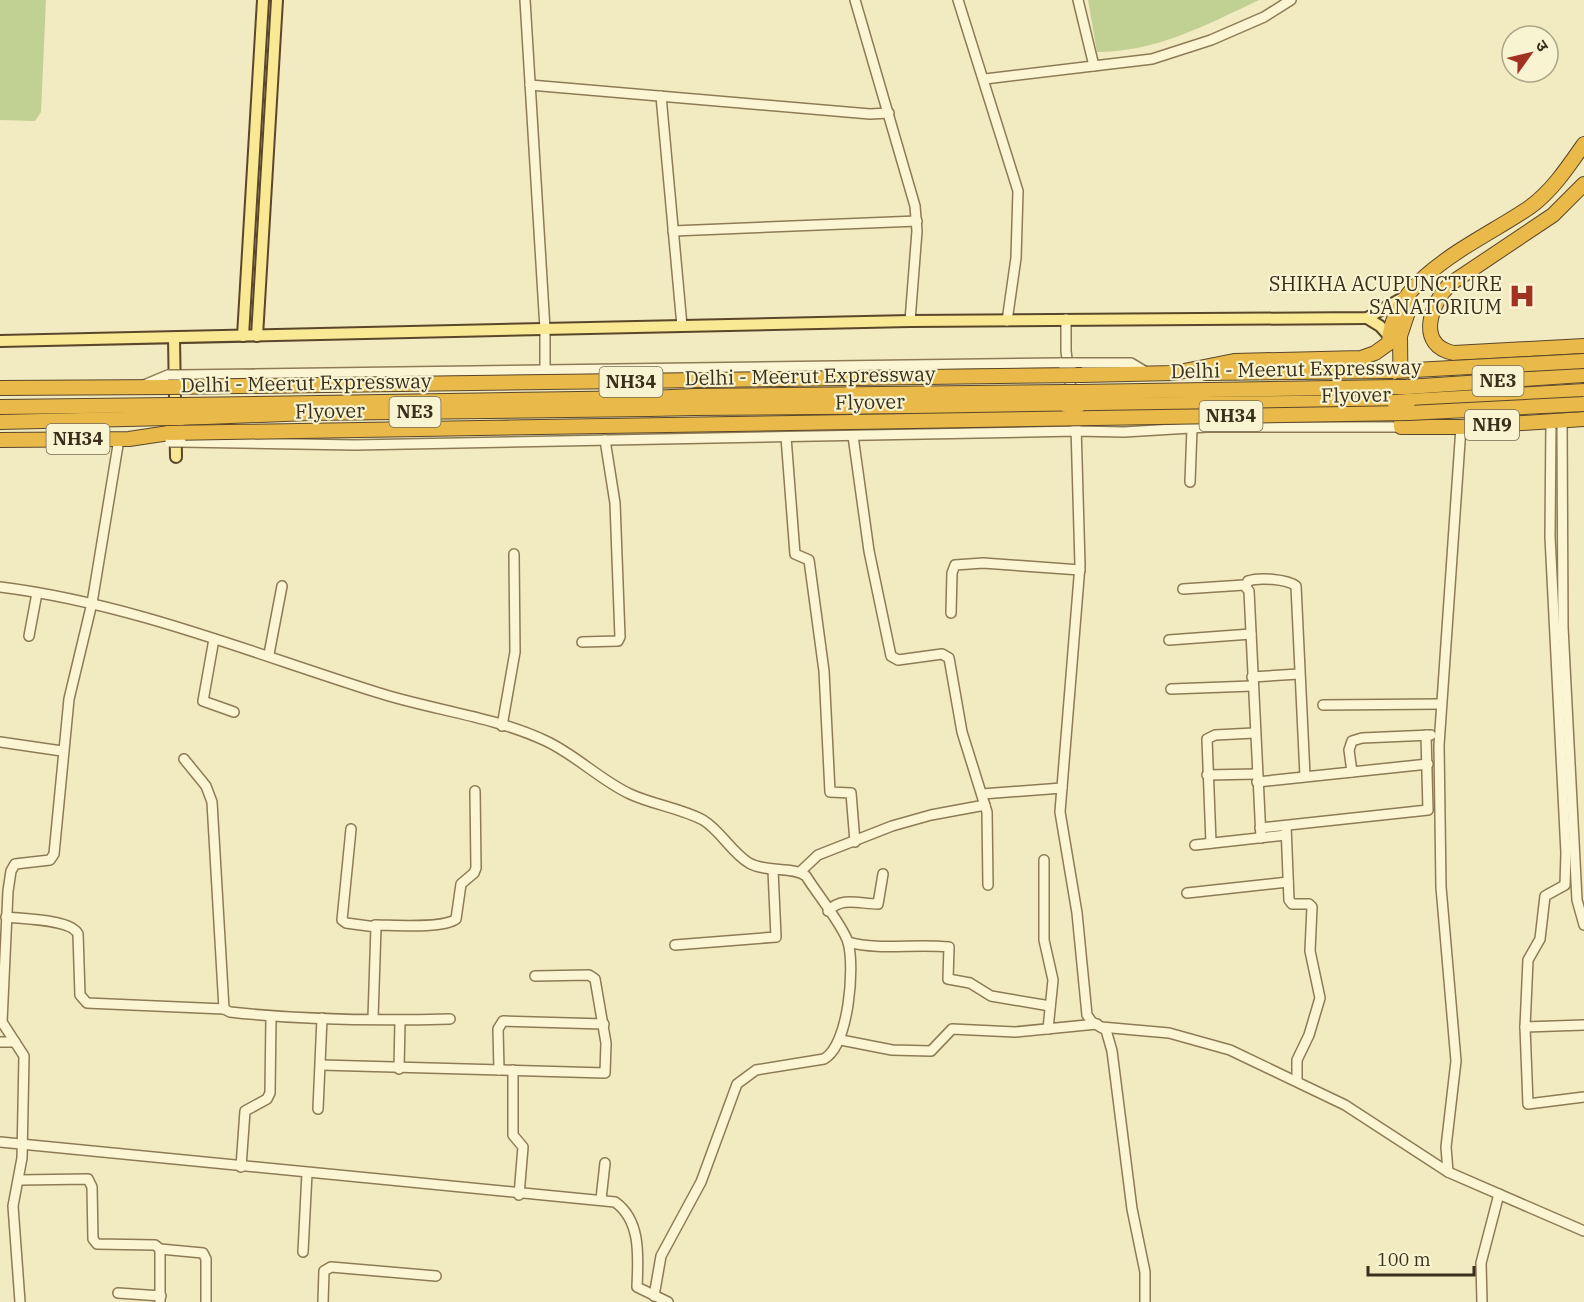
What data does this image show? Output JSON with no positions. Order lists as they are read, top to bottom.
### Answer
{
  "streets": {
    "highway": [
      "Delhi - Meerut Expressway",
      "NE3",
      "NH34",
      "Flyover",
      "NH9"
    ]
  },
  "crossings": [
    ["NH34", "Flyover"]
  ],
  "places": {
    "hospital": ["SHIKHA ACUPUNCTURE SANATORIUM"]
  },
  "scale_bar": "100 m",
  "north": "top right"
}
